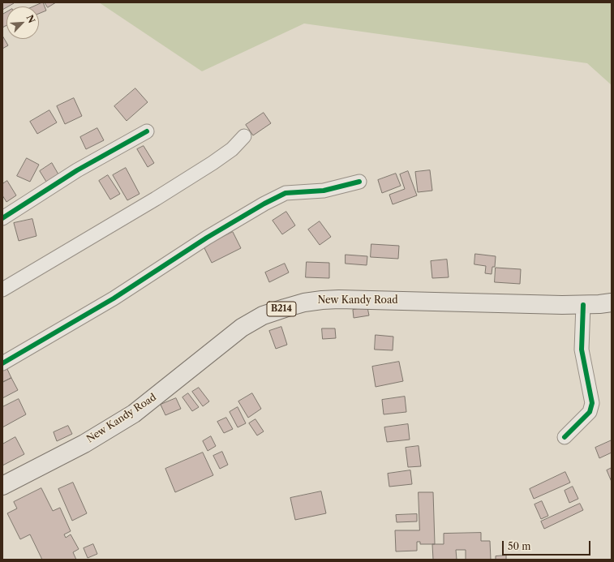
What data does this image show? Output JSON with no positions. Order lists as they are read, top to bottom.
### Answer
{
  "streets": {
    "main road": ["New Kandy Road", "B214"]
  },
  "scale_bar": "50 m",
  "north": "top right"
}
